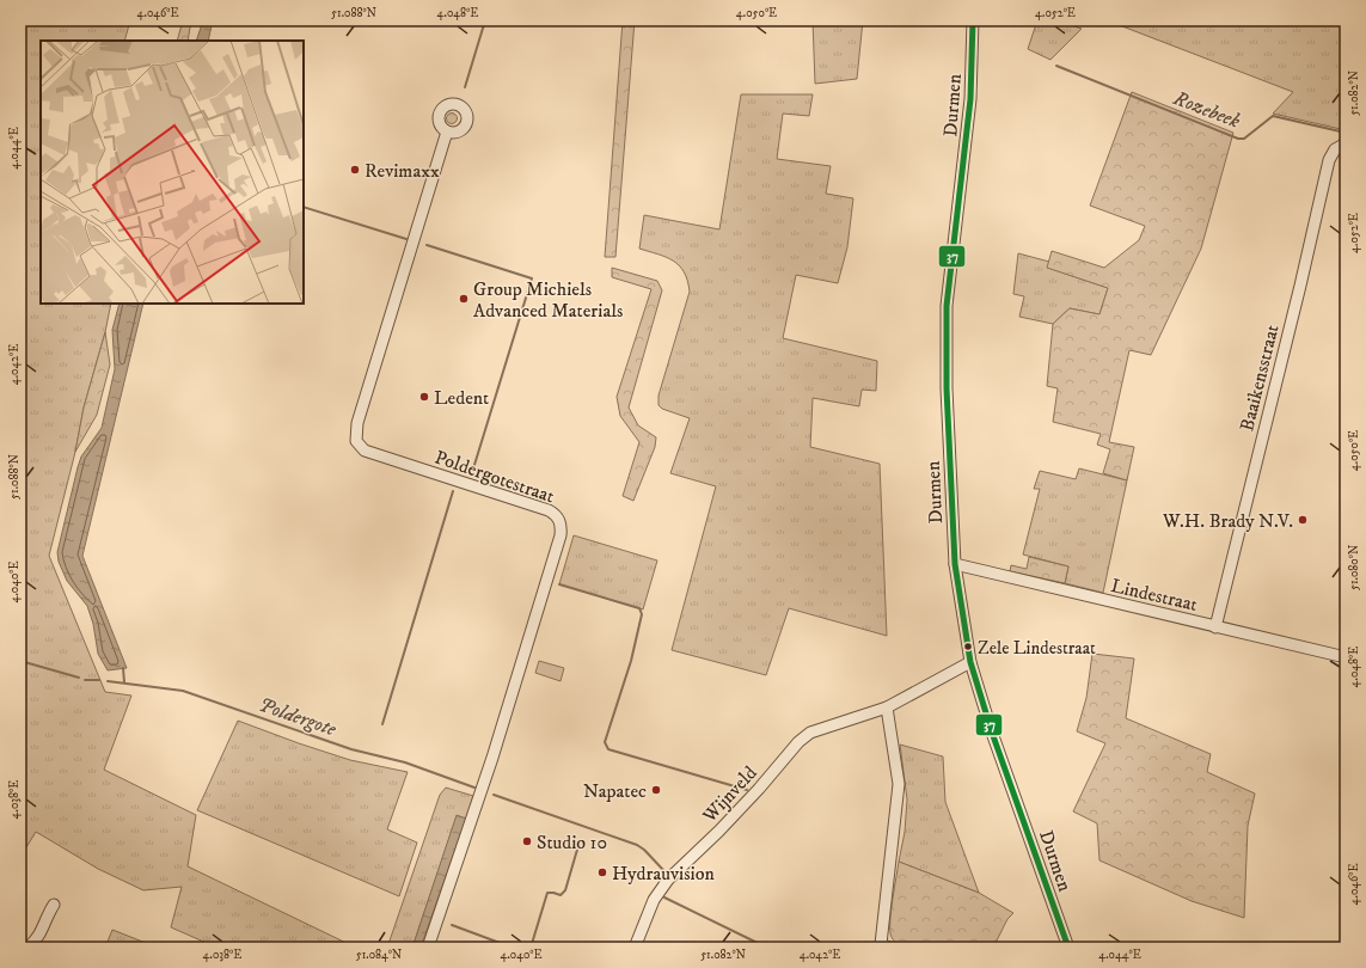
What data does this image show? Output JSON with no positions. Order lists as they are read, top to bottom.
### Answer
{
  "streets": {
    "street": [
      "Durmen",
      "Baaikensstraat",
      "Poldergotestraat",
      "Lindestraat",
      "Wijnveld"
    ]
  },
  "crossings": [
    ["Durmen", "Lindestraat"],
    ["Durmen", "Wijnveld"],
    ["Baaikensstraat", "Lindestraat"]
  ],
  "water": ["Rozebeek", "Poldergote"],
  "places": [
    "Revimaxx",
    "Group Michiels Advanced Materials",
    "Ledent",
    "W.H. Brady N.V.",
    "Zele Lindestraat",
    "Napatec",
    "Studio 10",
    "Hydrauvision"
  ],
  "lines": ["transit line 37"],
  "coordinates": [
    "4.046°E",
    "51.088°N",
    "4.048°E",
    "4.050°E",
    "4.052°E",
    "51.082°N",
    "4.044°E",
    "4.042°E",
    "51.080°N",
    "4.040°E",
    "4.038°E",
    "51.084°N"
  ]
}
